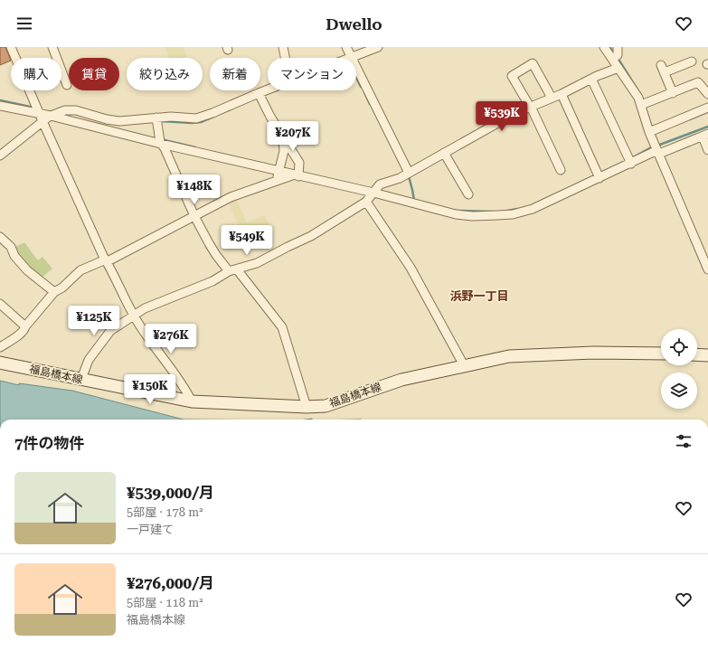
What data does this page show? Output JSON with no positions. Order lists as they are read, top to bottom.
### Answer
{
  "streets": {
    "main road": ["福島橋本線"]
  },
  "districts": ["浜野一丁目"],
  "page": {
    "header": "Dwello",
    "chip": [
      "購入",
      "賃貸",
      "絞り込み",
      "新着",
      "マンション"
    ],
    "price": [
      "¥539K",
      "¥207K",
      "¥148K",
      "¥549K",
      "¥125K",
      "¥276K",
      "¥150K"
    ],
    "heading": "7件の物件",
    "list": [
      {
        "name": "¥539,000/月",
        "note": "5部屋 · 178 m² · 一戸建て"
      },
      {
        "name": "¥276,000/月",
        "note": "5部屋 · 118 m² · 福島橋本線"
      }
    ]
  }
}
